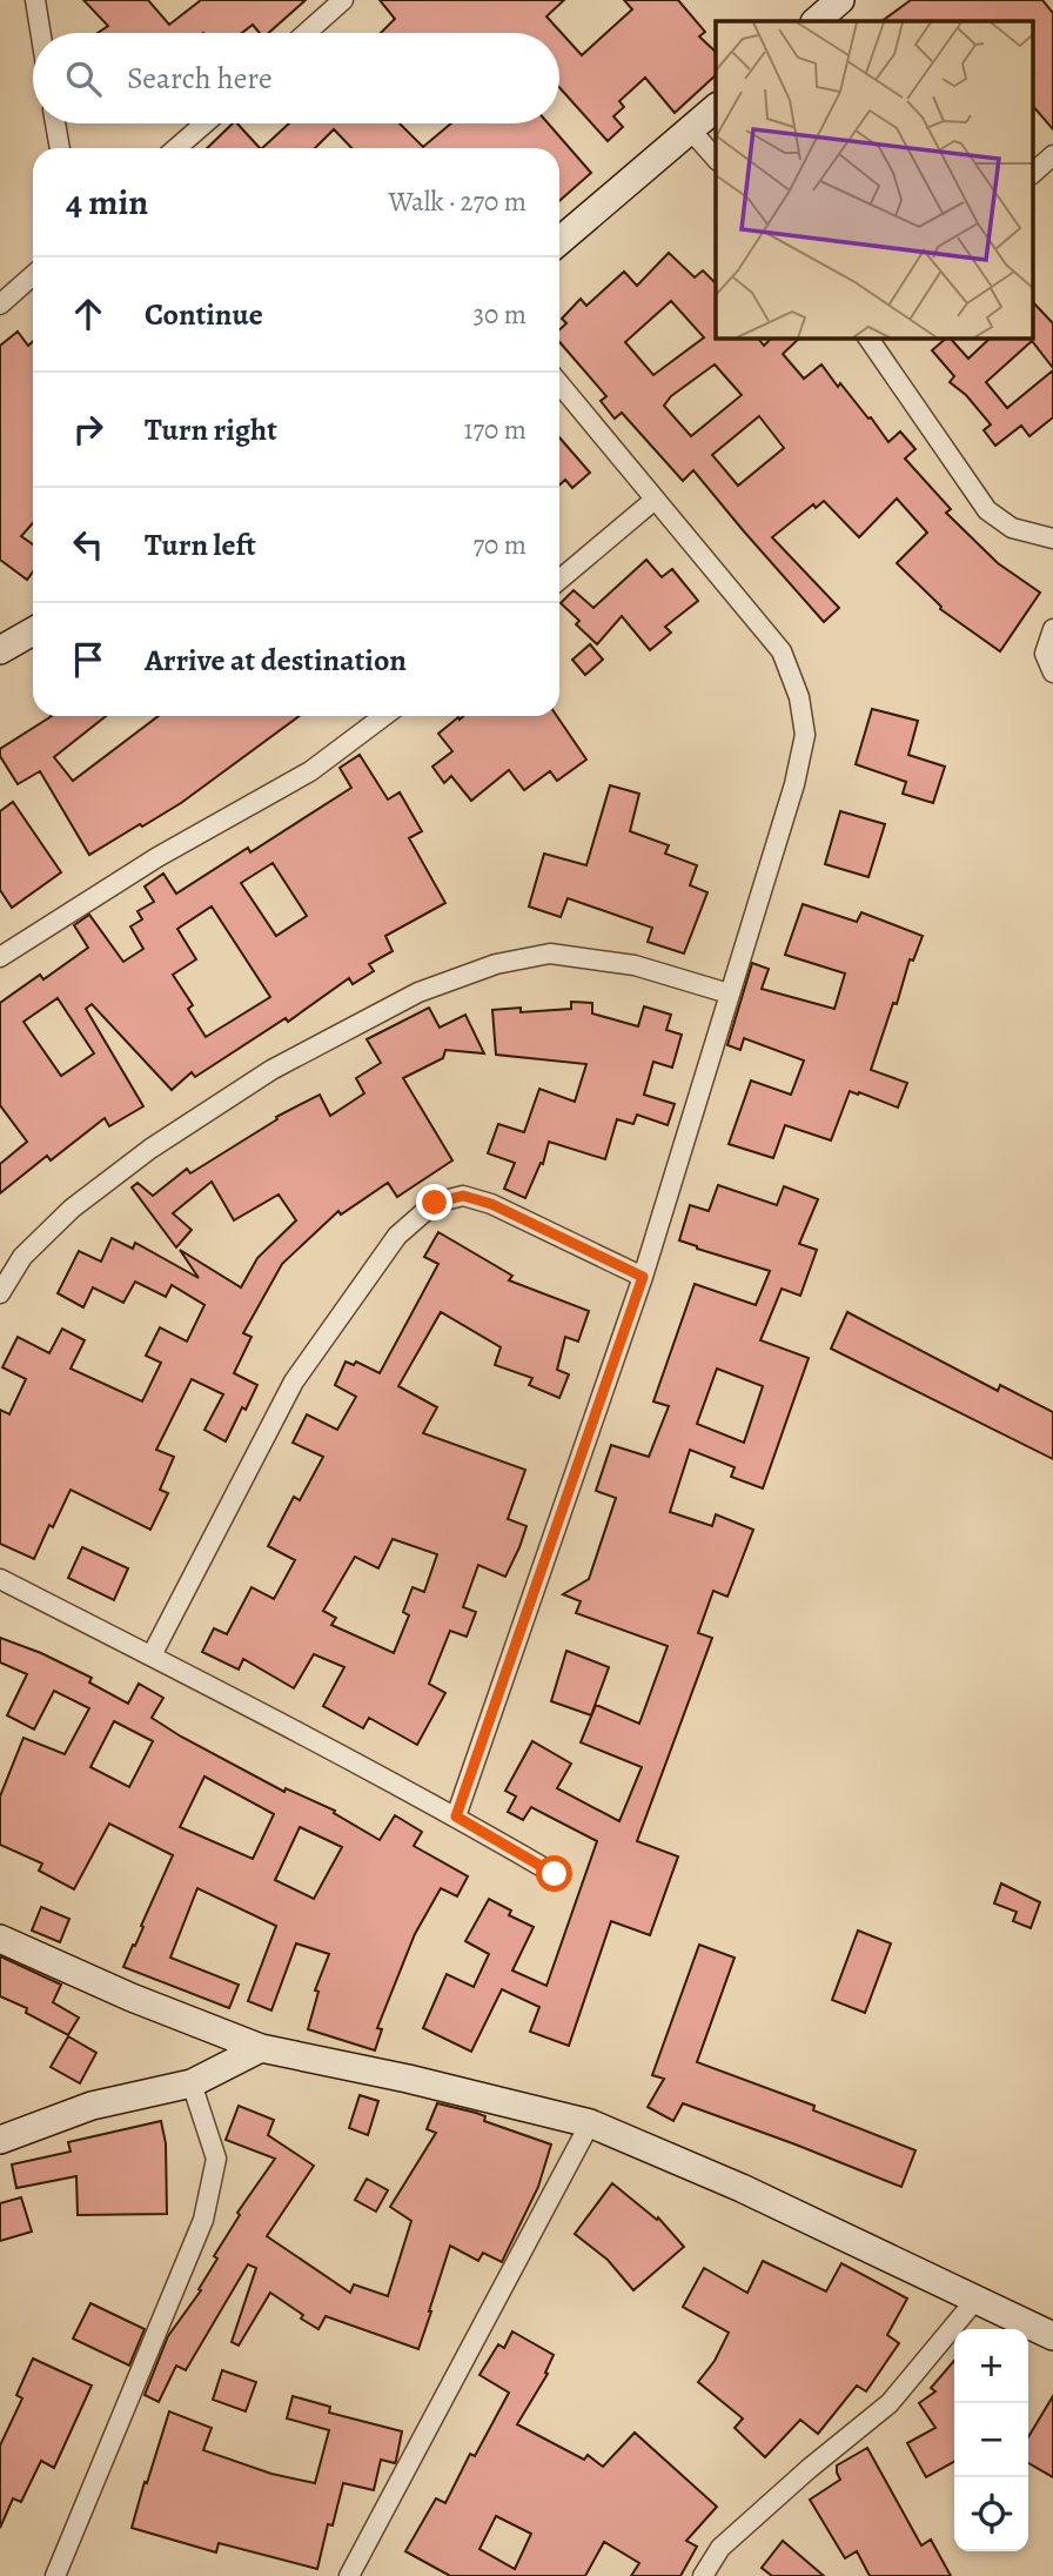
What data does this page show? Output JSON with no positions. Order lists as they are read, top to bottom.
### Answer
{
  "page": {
    "search": "Search here",
    "heading": ["4 min", "Walk · 270 m"],
    "list": [
      ["Continue", "30 m"],
      ["Turn right", "170 m"],
      ["Turn left", "70 m"],
      "Arrive at destination"
    ],
    "map_buttons": ["+", "−"]
  }
}
